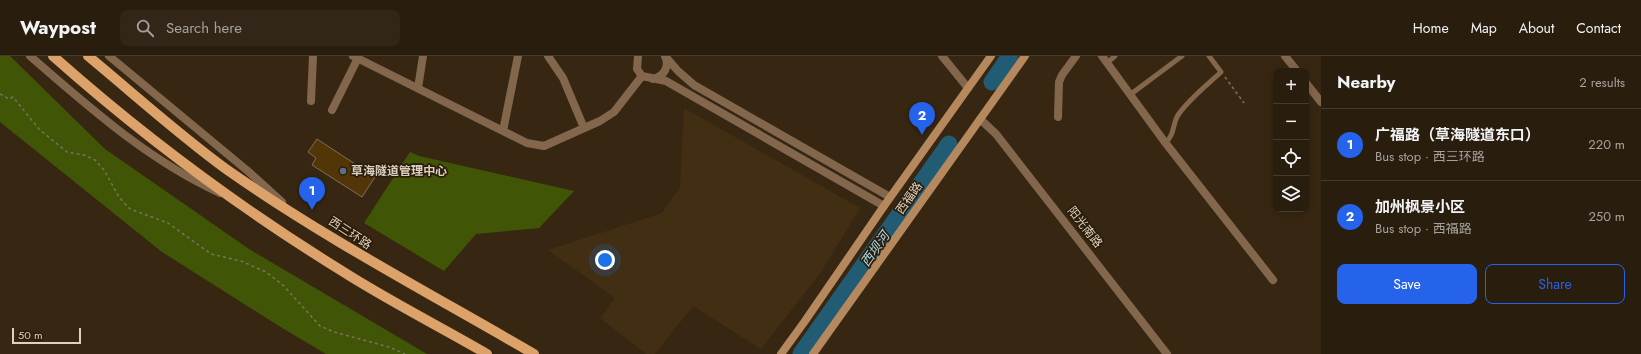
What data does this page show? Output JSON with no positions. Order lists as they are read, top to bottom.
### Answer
{
  "streets": {
    "main road": ["西福路", "西三环路"],
    "street": ["阳光南路"]
  },
  "crossings": [
    ["西福路", "阳光南路"]
  ],
  "water": ["西坝河"],
  "places": ["草海隧道管理中心"],
  "scale_bar": "50 m",
  "page": {
    "header": "Waypost",
    "search": "Search here",
    "nav": [
      "Home",
      "Map",
      "About",
      "Contact"
    ],
    "heading": ["Nearby", "2 results"],
    "map_buttons": ["+", "−"],
    "pins": ["2", "1"],
    "list": [
      {
        "mark": "1",
        "name": "广福路（草海隧道东口）",
        "note": "Bus stop · 西三环路",
        "value": "220 m"
      },
      {
        "mark": "2",
        "name": "加州枫景小区",
        "note": "Bus stop · 西福路",
        "value": "250 m"
      }
    ],
    "buttons": ["Save", "Share"],
    "scale": "50 m"
  }
}
